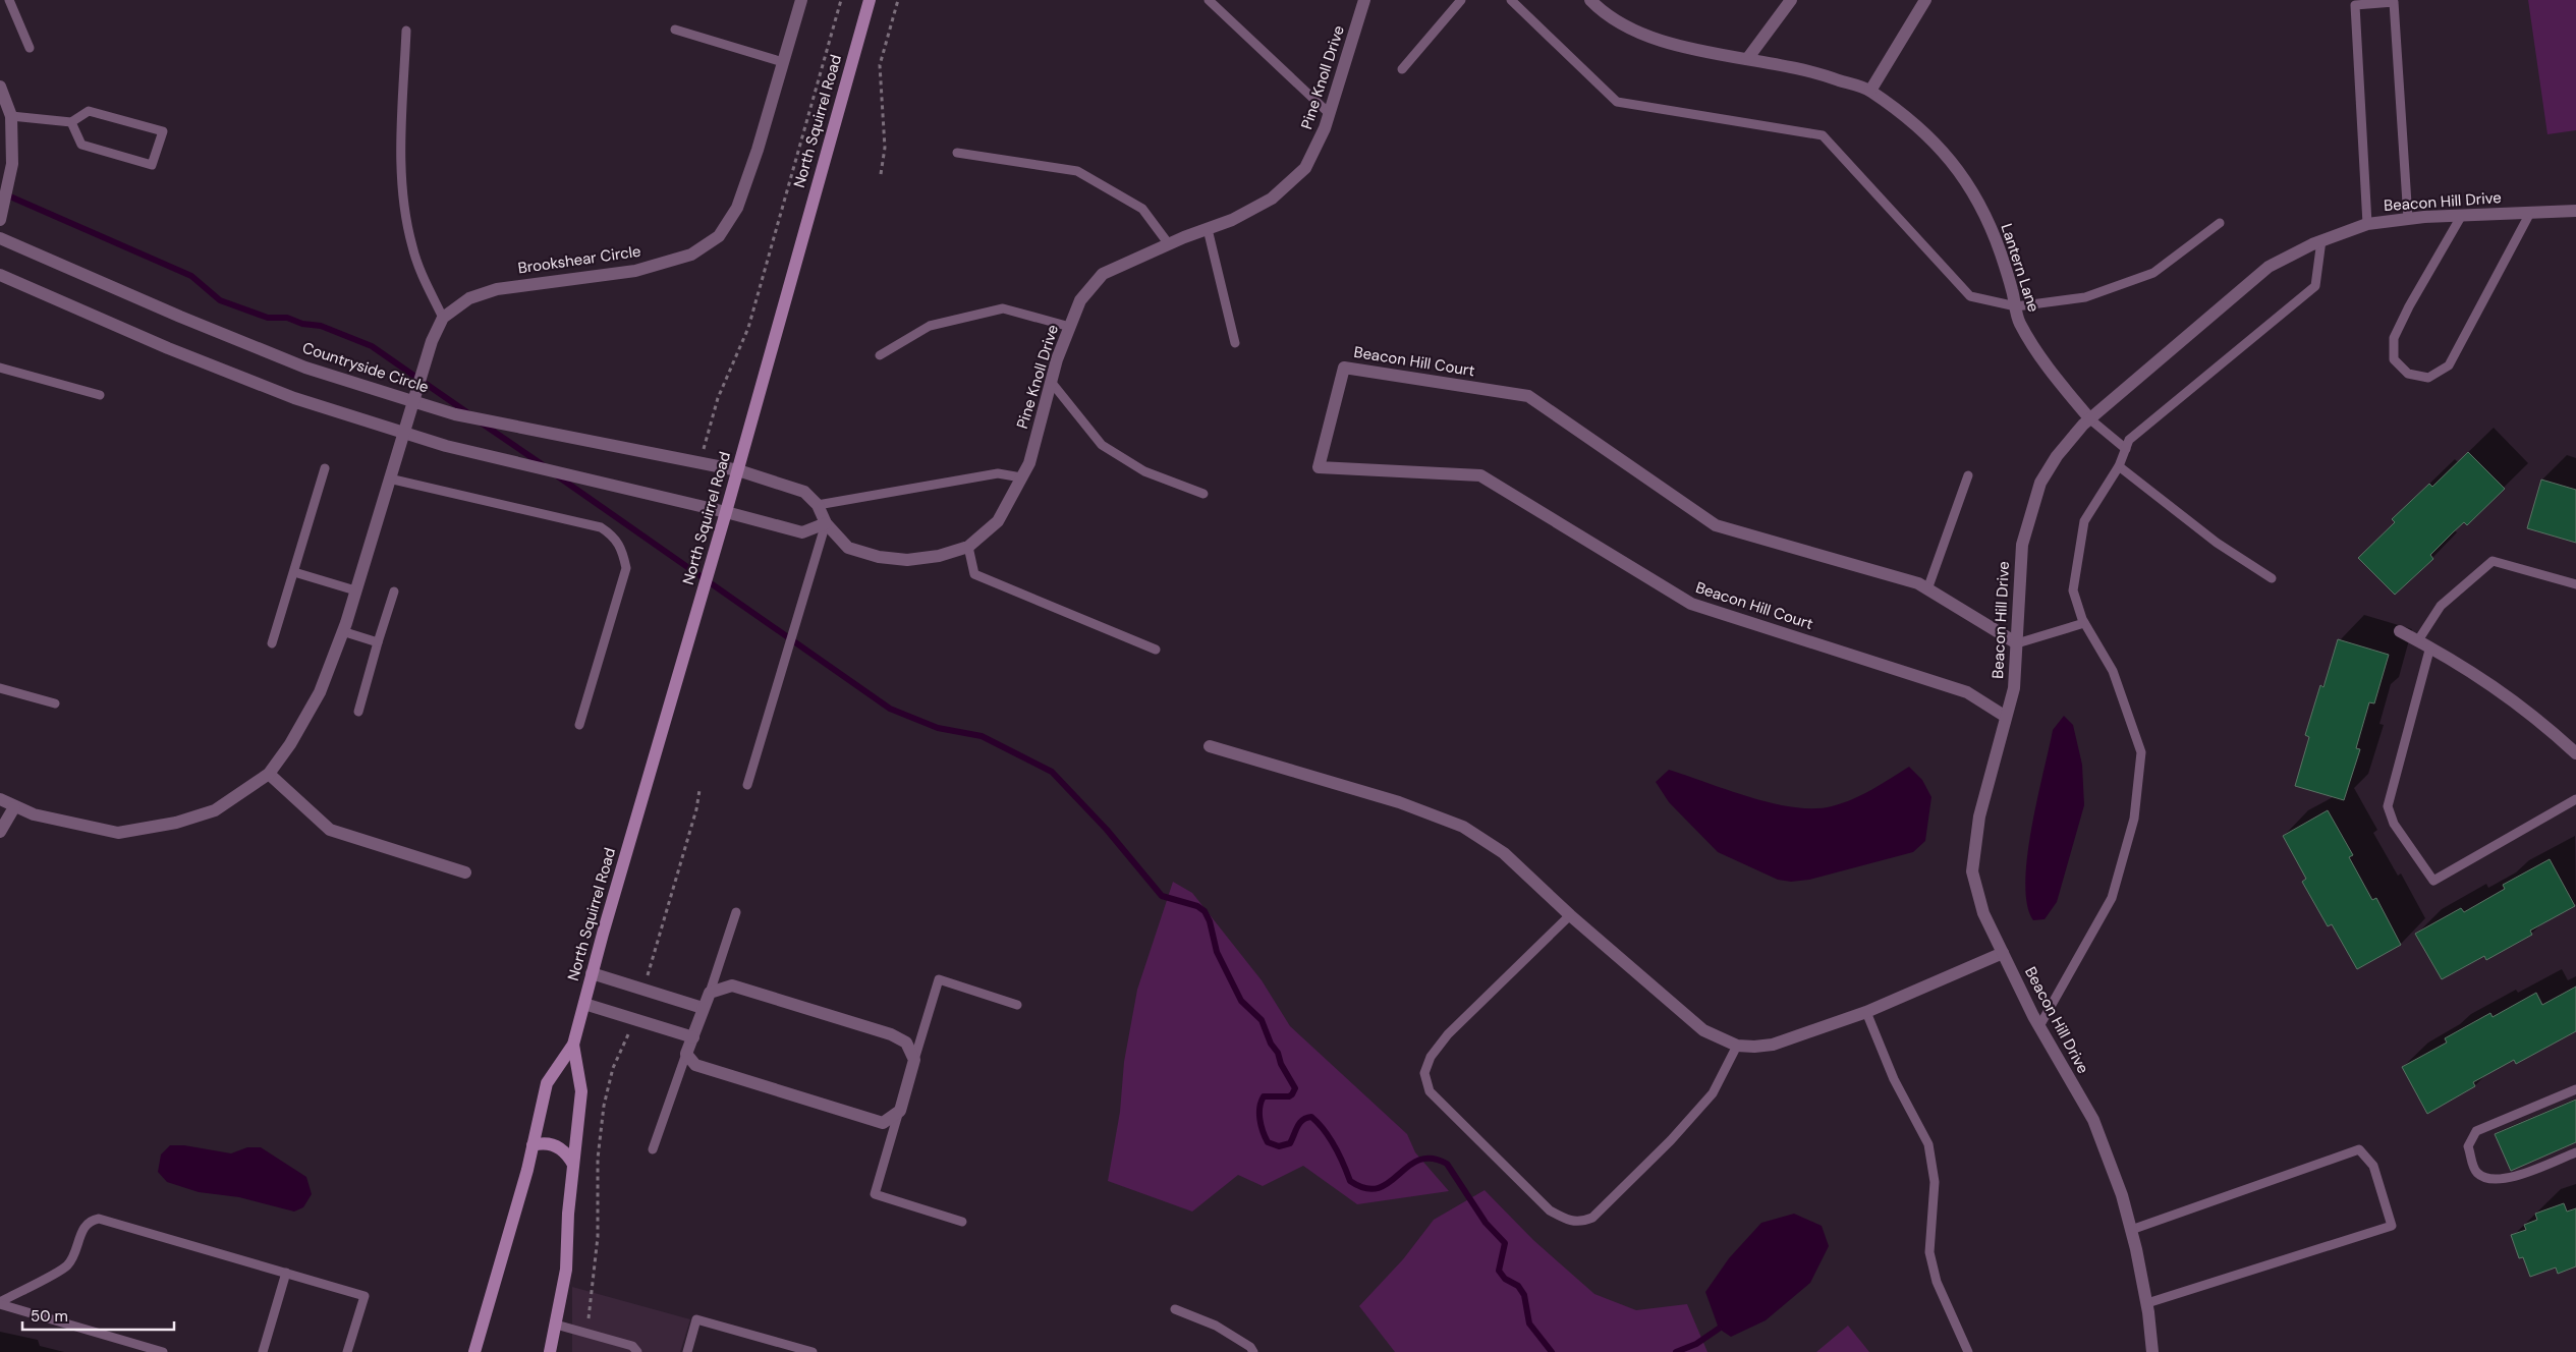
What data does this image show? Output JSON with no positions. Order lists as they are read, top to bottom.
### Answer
{
  "streets": {
    "street": [
      "Pine Knoll Drive",
      "North Squirrel Road",
      "Beacon Hill Drive",
      "Brookshear Circle",
      "Lantern Lane",
      "Beacon Hill Court",
      "Countryside Circle"
    ]
  },
  "crossings": [
    ["Pine Knoll Drive", "North Squirrel Road"],
    ["Pine Knoll Drive", "Countryside Circle"],
    ["North Squirrel Road", "Countryside Circle"],
    ["Beacon Hill Drive", "Lantern Lane"],
    ["Beacon Hill Drive", "Beacon Hill Court"],
    ["Brookshear Circle", "Countryside Circle"]
  ],
  "scale_bar": "50 m"
}
